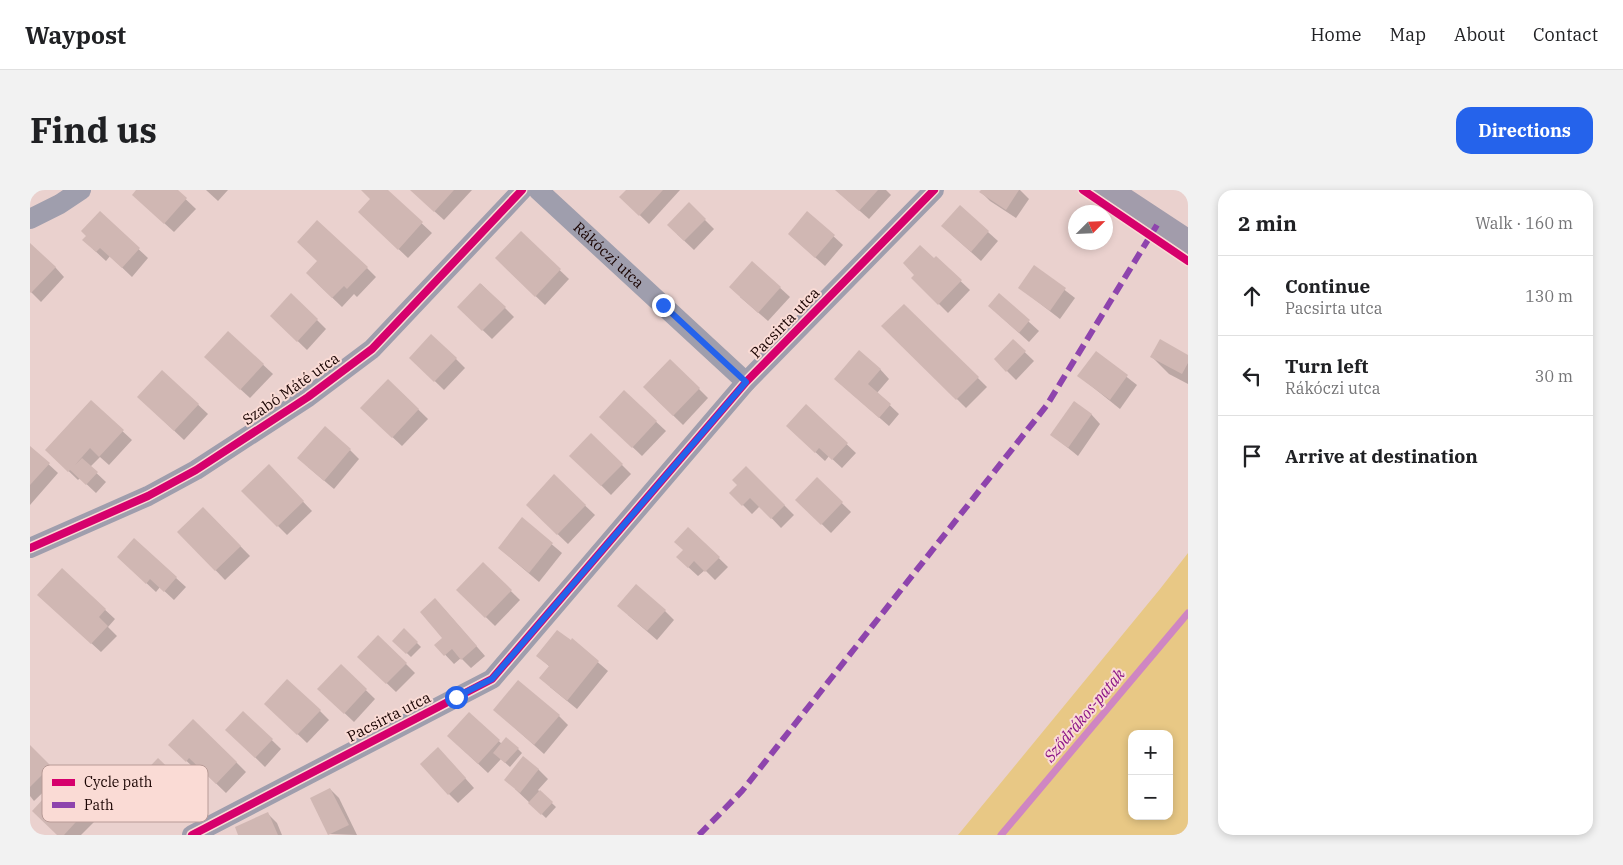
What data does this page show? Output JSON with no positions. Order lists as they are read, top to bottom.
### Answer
{
  "streets": {
    "street": ["Rákóczi utca", "Pacsirta utca", "Szabó Máté utca"]
  },
  "crossings": [
    ["Rákóczi utca", "Pacsirta utca"]
  ],
  "water": ["Sződrákos-patak"],
  "legend": ["Cycle path", "Path"],
  "north": "top right",
  "page": {
    "header": "Waypost",
    "nav": [
      "Home",
      "Map",
      "About",
      "Contact"
    ],
    "title": "Find us",
    "buttons": "Directions",
    "heading": ["2 min", "Walk · 160 m"],
    "list": [
      ["Continue", "Pacsirta utca", "130 m"],
      ["Turn left", "Rákóczi utca", "30 m"],
      "Arrive at destination"
    ],
    "map_buttons": ["+", "−"]
  }
}
